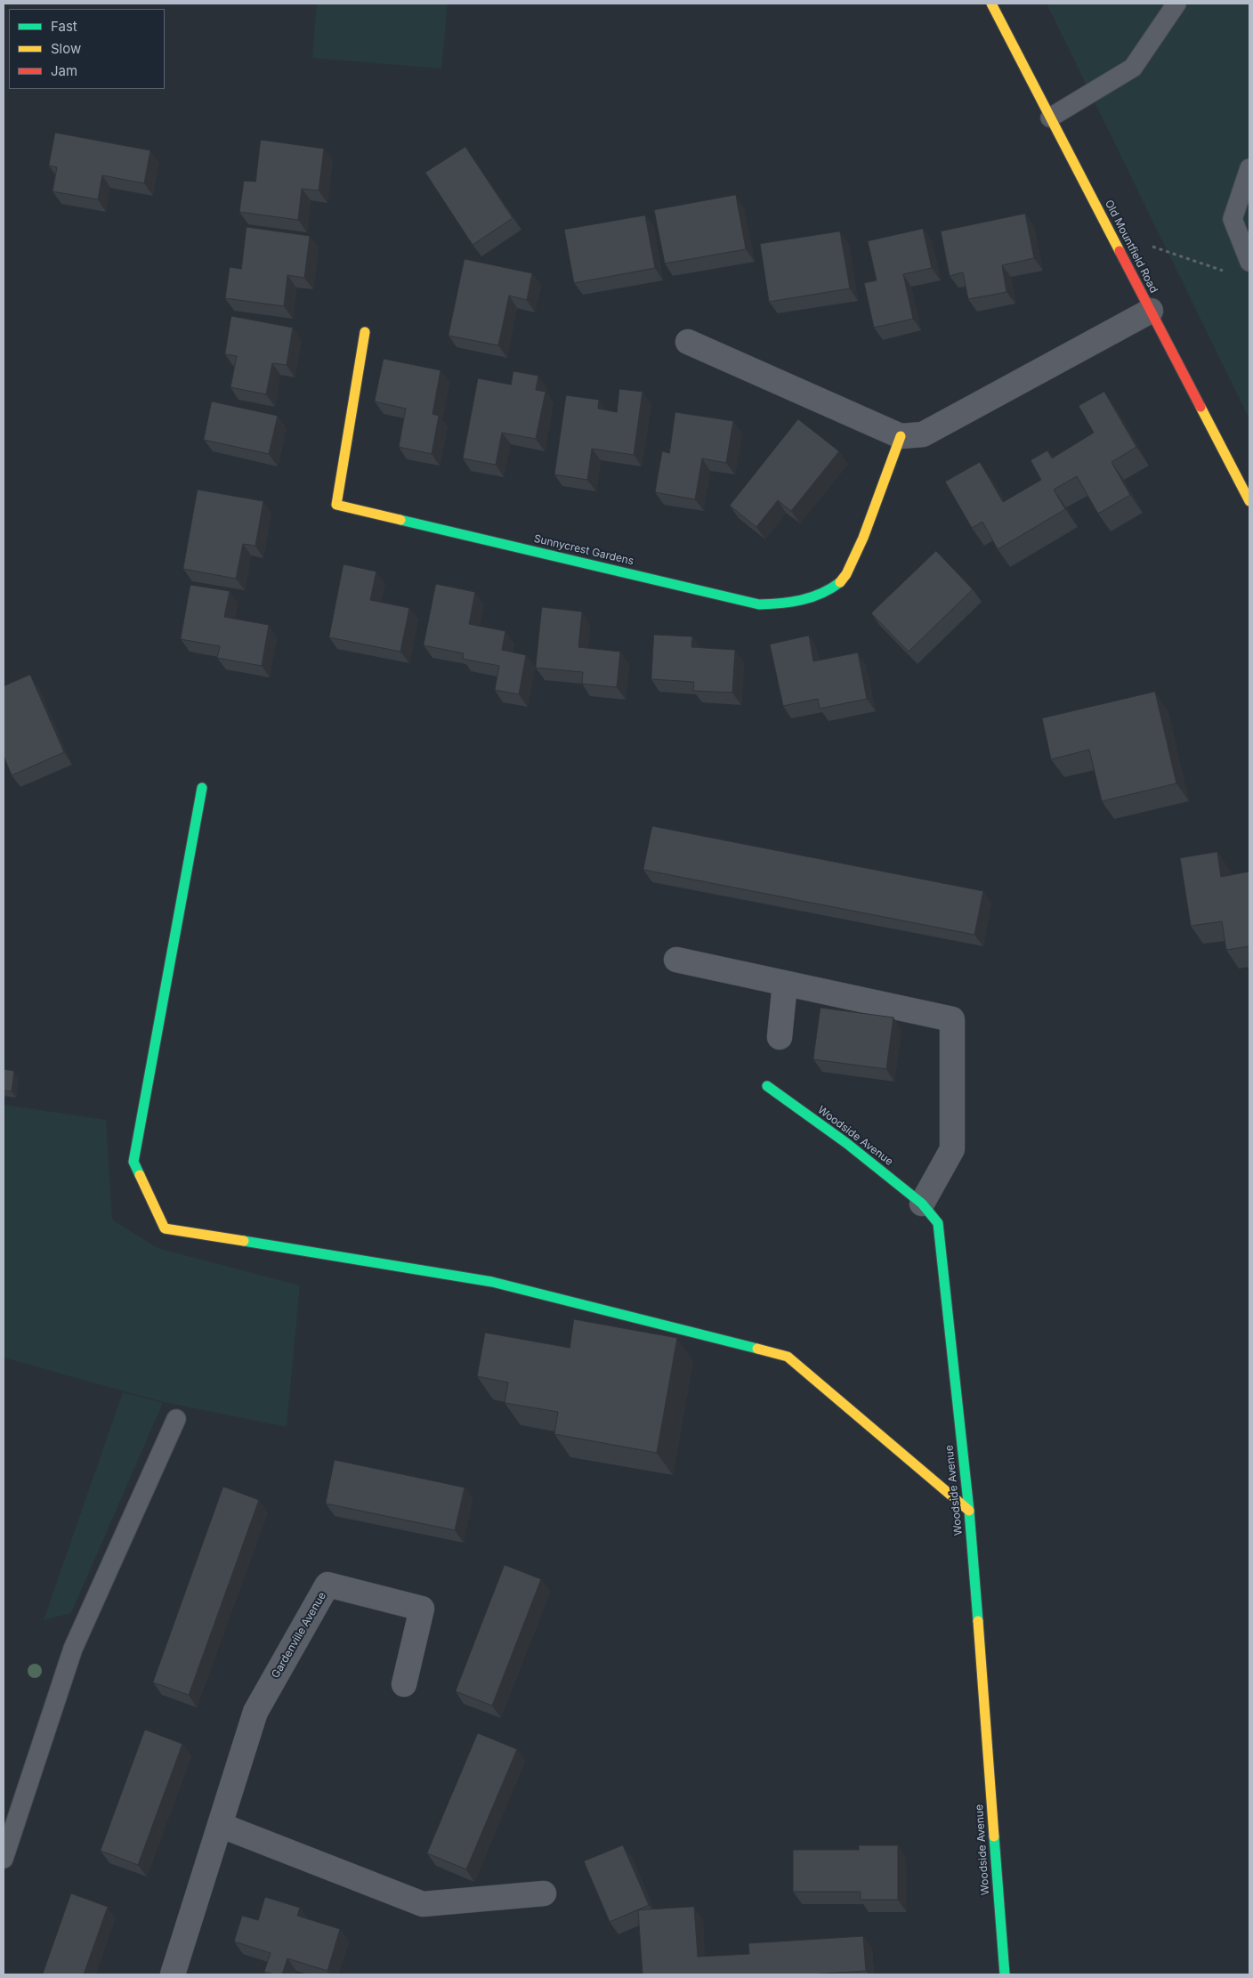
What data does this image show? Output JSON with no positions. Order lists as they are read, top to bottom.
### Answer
{
  "streets": {
    "street": [
      "Old Mountfield Road",
      "Sunnycrest Gardens",
      "Woodside Avenue",
      "Gardenville Avenue"
    ]
  },
  "legend": ["Fast", "Slow", "Jam"]
}
